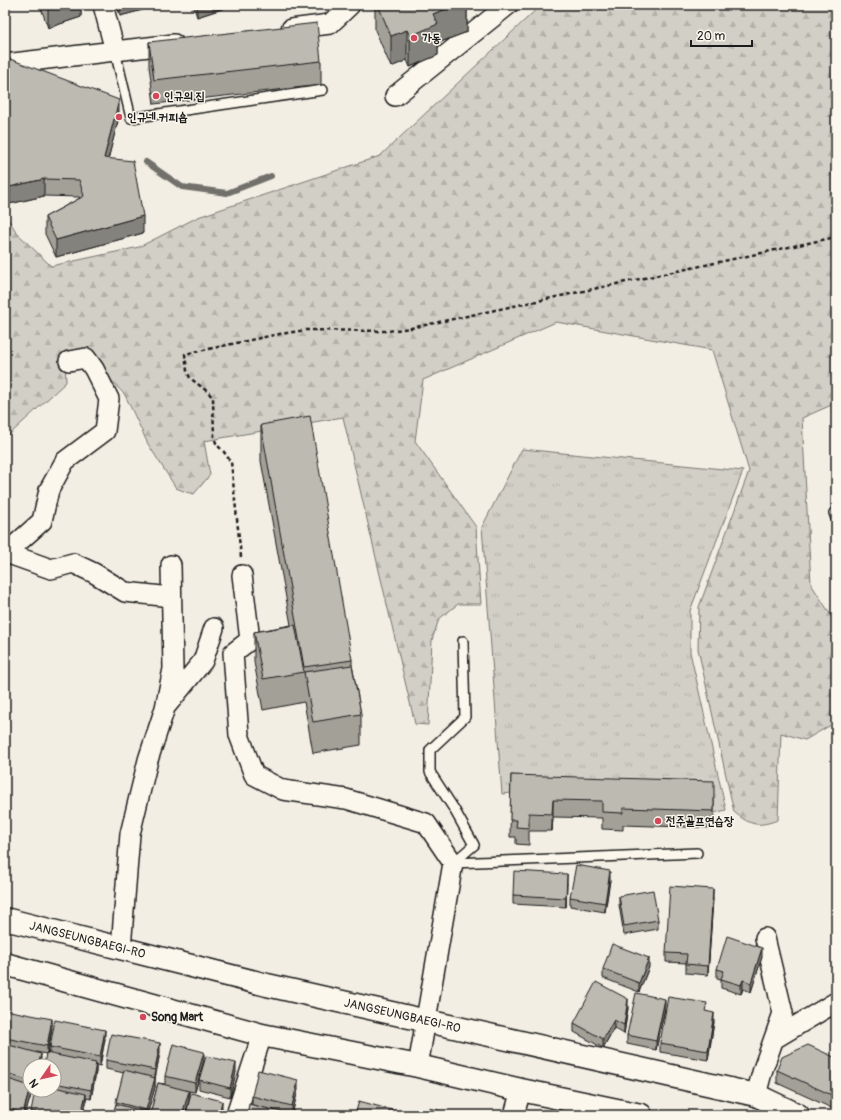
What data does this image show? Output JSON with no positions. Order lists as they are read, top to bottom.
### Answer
{
  "streets": {
    "street": ["JANGSEUNGBAEGI-RO"]
  },
  "places": [
    "가동",
    "인규의 집",
    "인규네 커피숍",
    "전주골프연습장",
    "Song Mart"
  ],
  "scale_bar": "20 m",
  "north": "bottom left"
}
